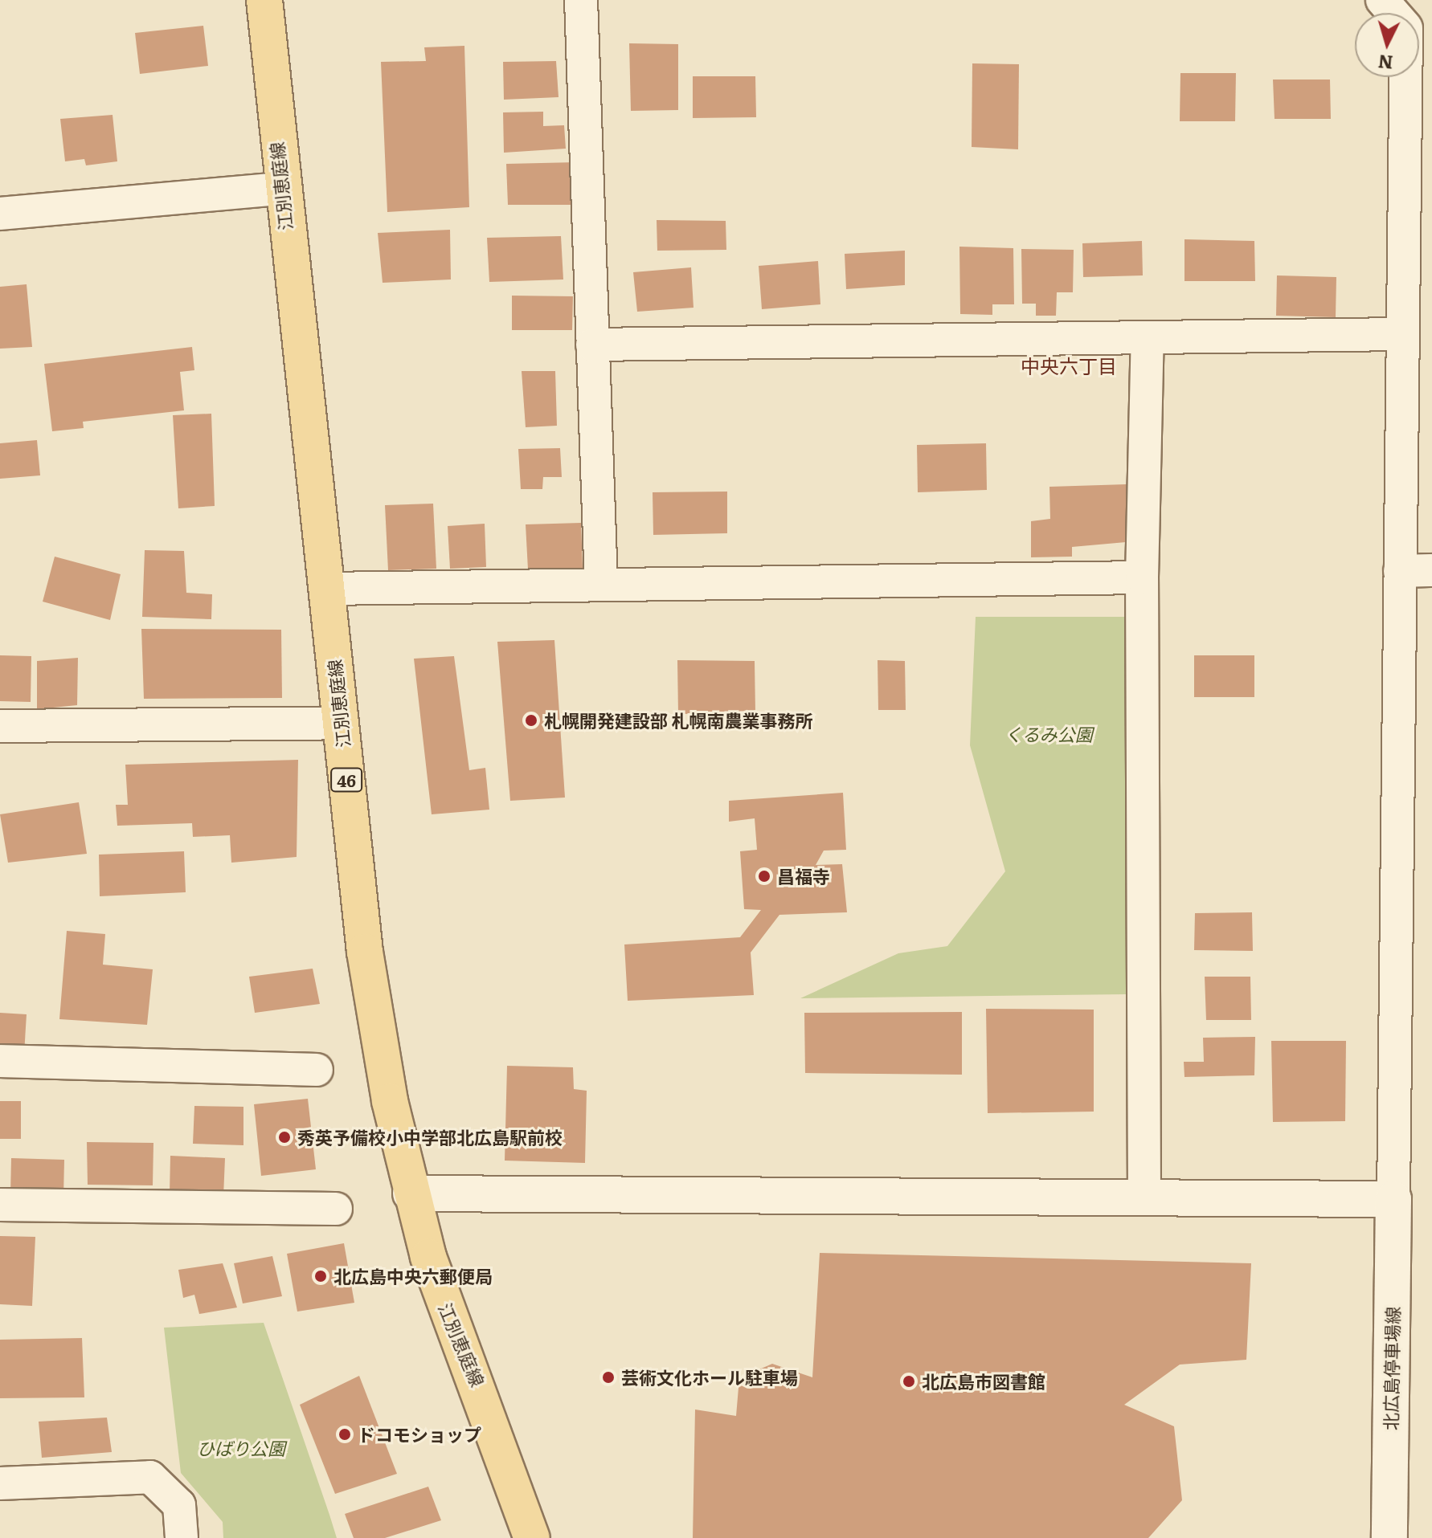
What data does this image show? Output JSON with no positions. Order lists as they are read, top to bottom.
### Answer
{
  "streets": {
    "main road": ["江別恵庭線", "46"],
    "street": ["北広島停車場線"]
  },
  "districts": ["中央六丁目"],
  "parks": ["くるみ公園", "ひばり公園"],
  "places": [
    "札幌開発建設部 札幌南農業事務所",
    "昌福寺",
    "秀英予備校小中学部北広島駅前校",
    "北広島中央六郵便局",
    "芸術文化ホール駐車場",
    "北広島市図書館",
    "ドコモショップ"
  ],
  "north": "bottom"
}
